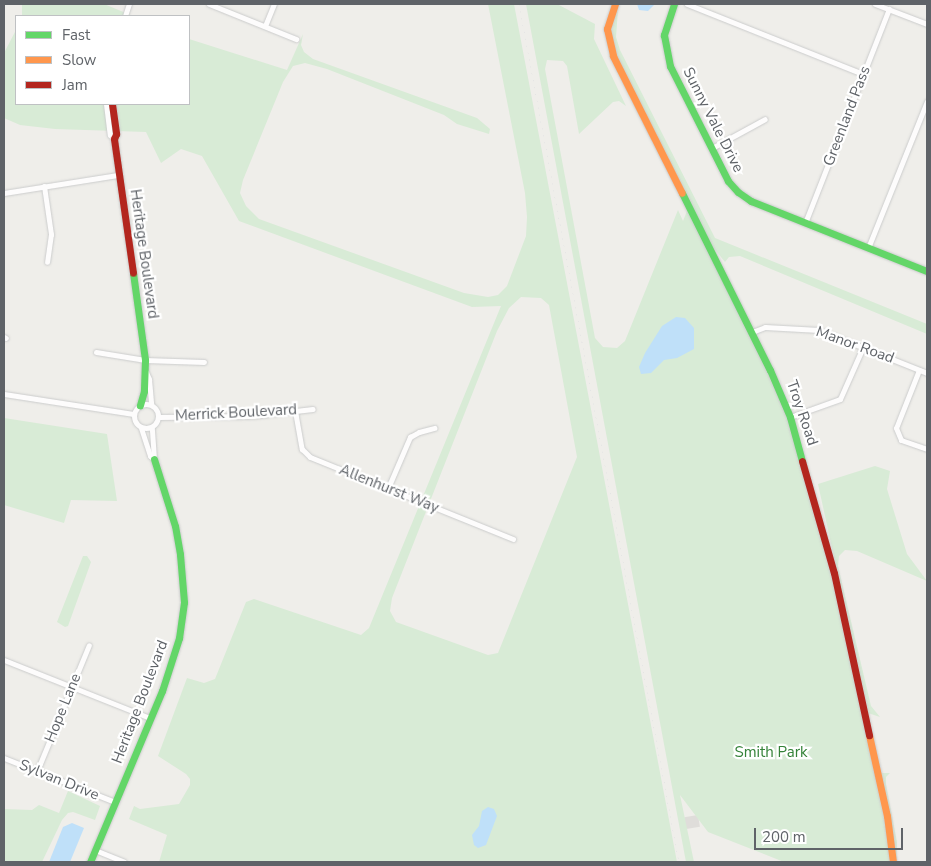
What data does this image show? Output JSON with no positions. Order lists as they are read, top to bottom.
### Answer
{
  "streets": {
    "street": [
      "Greenland Pass",
      "Sunny Vale Drive",
      "Heritage Boulevard",
      "Manor Road",
      "Merrick Boulevard",
      "Troy Road",
      "Allenhurst Way",
      "Hope Lane",
      "Sylvan Drive"
    ]
  },
  "crossings": [
    ["Greenland Pass", "Sunny Vale Drive"],
    ["Heritage Boulevard", "Merrick Boulevard"],
    ["Heritage Boulevard", "Sylvan Drive"],
    ["Manor Road", "Troy Road"],
    ["Merrick Boulevard", "Allenhurst Way"],
    ["Hope Lane", "Sylvan Drive"]
  ],
  "parks": ["Smith Park"],
  "legend": ["Fast", "Slow", "Jam"],
  "scale_bar": "200 m"
}
